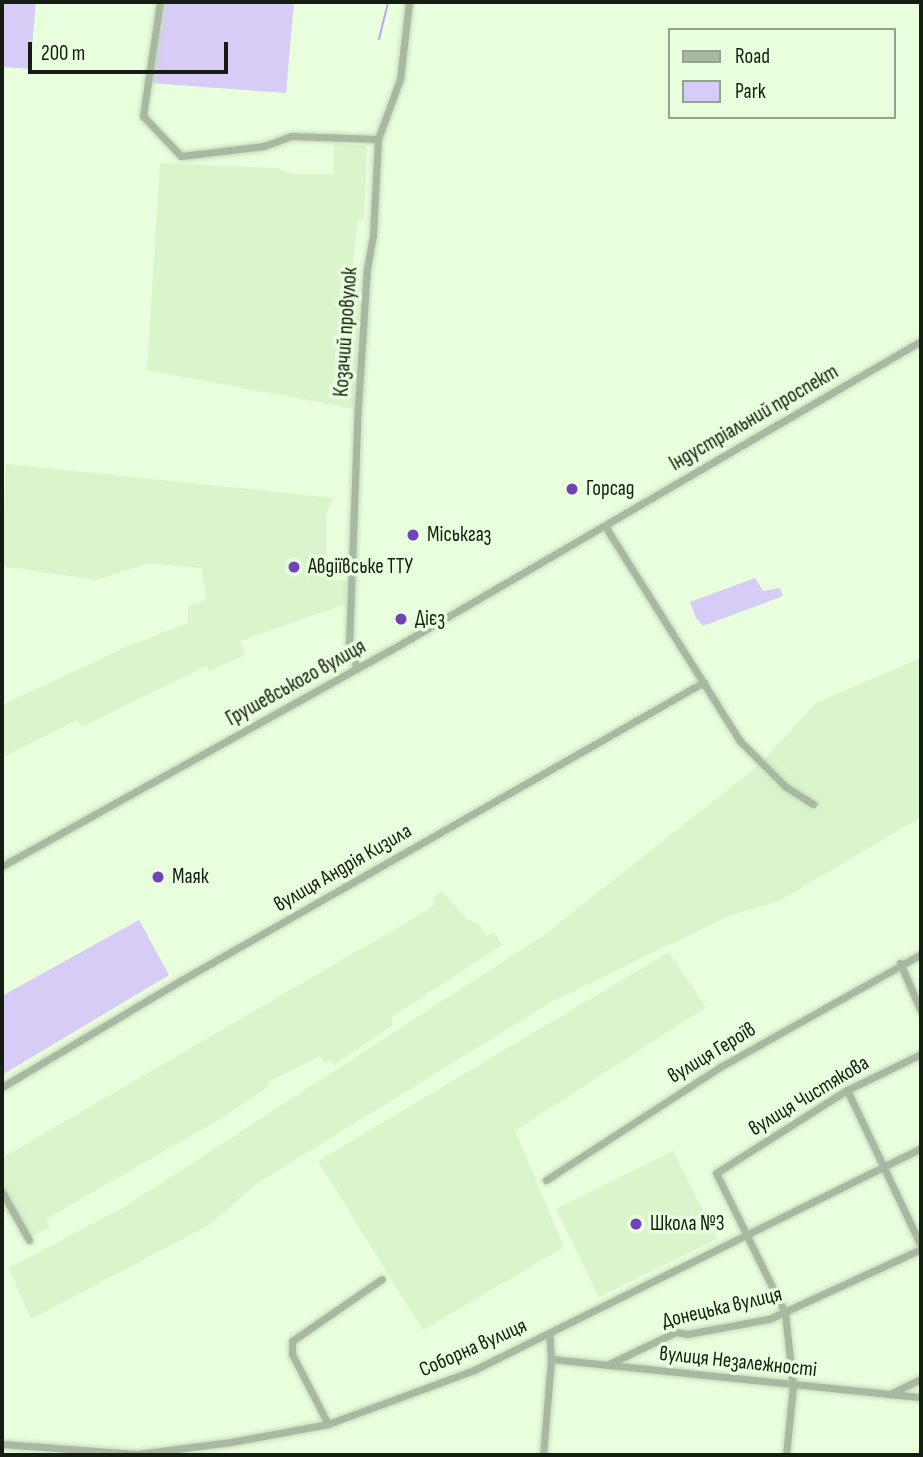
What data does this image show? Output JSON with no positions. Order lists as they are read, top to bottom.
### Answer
{
  "streets": {
    "street": [
      "Козачий провулок",
      "Індустріальний проспект",
      "Грушевського вулиця",
      "вулиця Андрія Кизила",
      "вулиця Героїв",
      "вулиця Чистякова",
      "Донецька вулиця",
      "Соборна вулиця",
      "вулиця Незалежності"
    ]
  },
  "crossings": [
    ["Козачий провулок", "Грушевського вулиця"],
    ["Індустріальний проспект", "Грушевського вулиця"],
    ["вулиця Чистякова", "Соборна вулиця"],
    ["Донецька вулиця", "вулиця Незалежності"]
  ],
  "places": [
    "Горсад",
    "Міськгаз",
    "Авдіївське ТТУ",
    "Дієз",
    "Маяк",
    "Школа №3"
  ],
  "legend": ["Road", "Park"],
  "scale_bar": "200 m"
}
